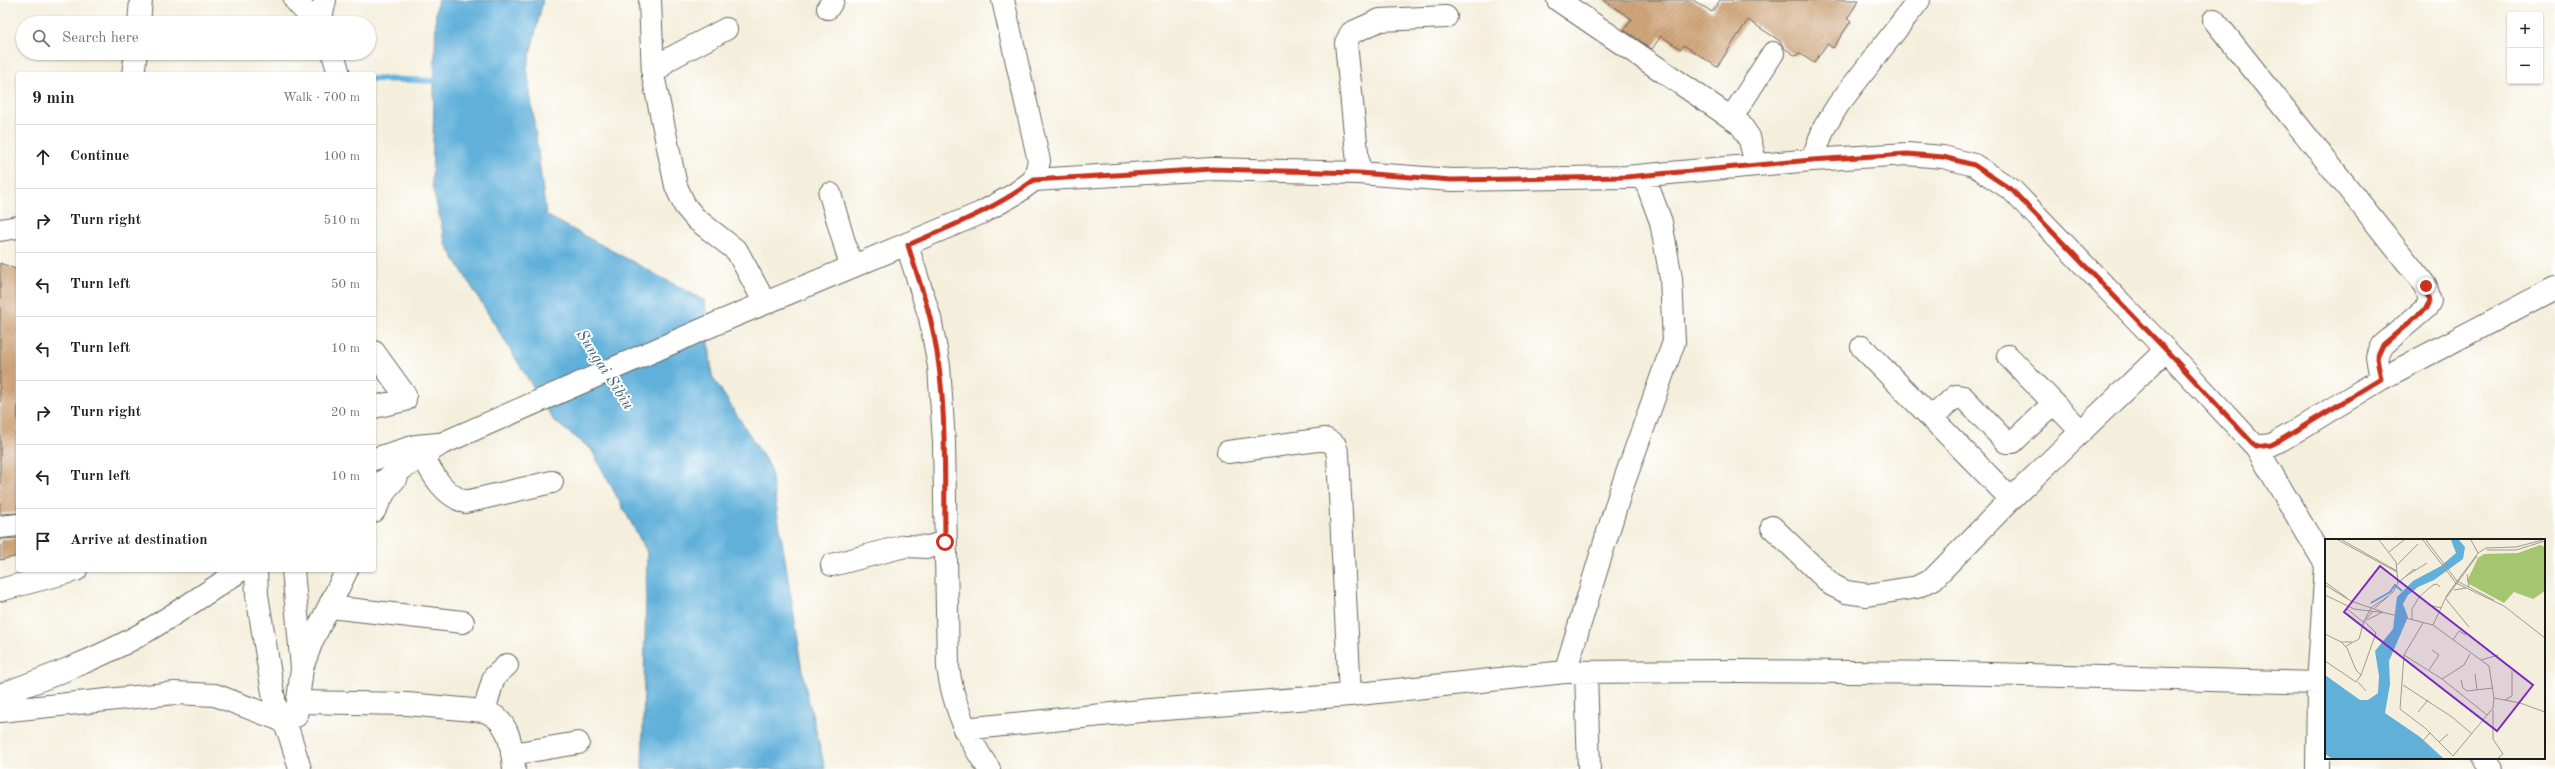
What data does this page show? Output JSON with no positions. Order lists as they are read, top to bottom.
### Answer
{
  "water": ["Sungai Sibiu"],
  "page": {
    "map_buttons": ["+", "−"],
    "search": "Search here",
    "heading": ["9 min", "Walk · 700 m"],
    "list": [
      ["Continue", "100 m"],
      ["Turn right", "510 m"],
      ["Turn left", "50 m"],
      ["Turn left", "10 m"],
      ["Turn right", "20 m"],
      ["Turn left", "10 m"],
      "Arrive at destination"
    ]
  }
}
